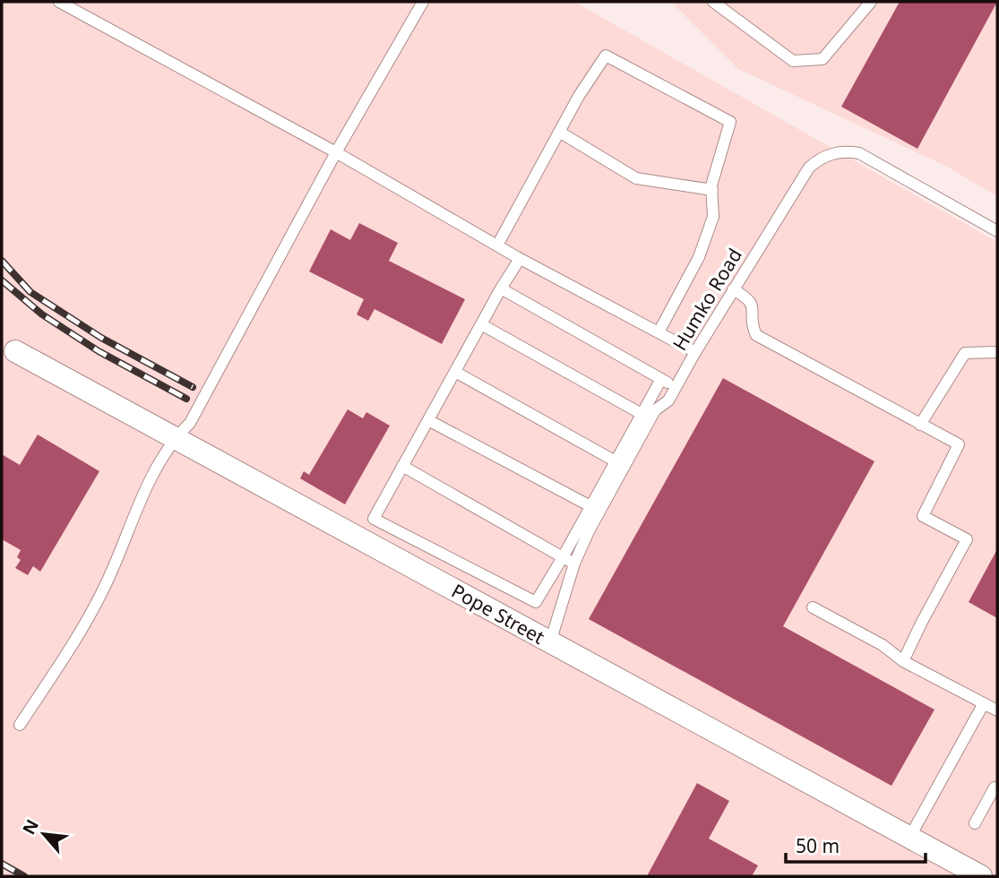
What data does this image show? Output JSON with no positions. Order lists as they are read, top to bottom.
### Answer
{
  "streets": {
    "street": ["Pope Street"],
    "lane": ["Humko Road"]
  },
  "crossings": [
    ["Humko Road", "Pope Street"]
  ],
  "scale_bar": "50 m",
  "north": "top left"
}
